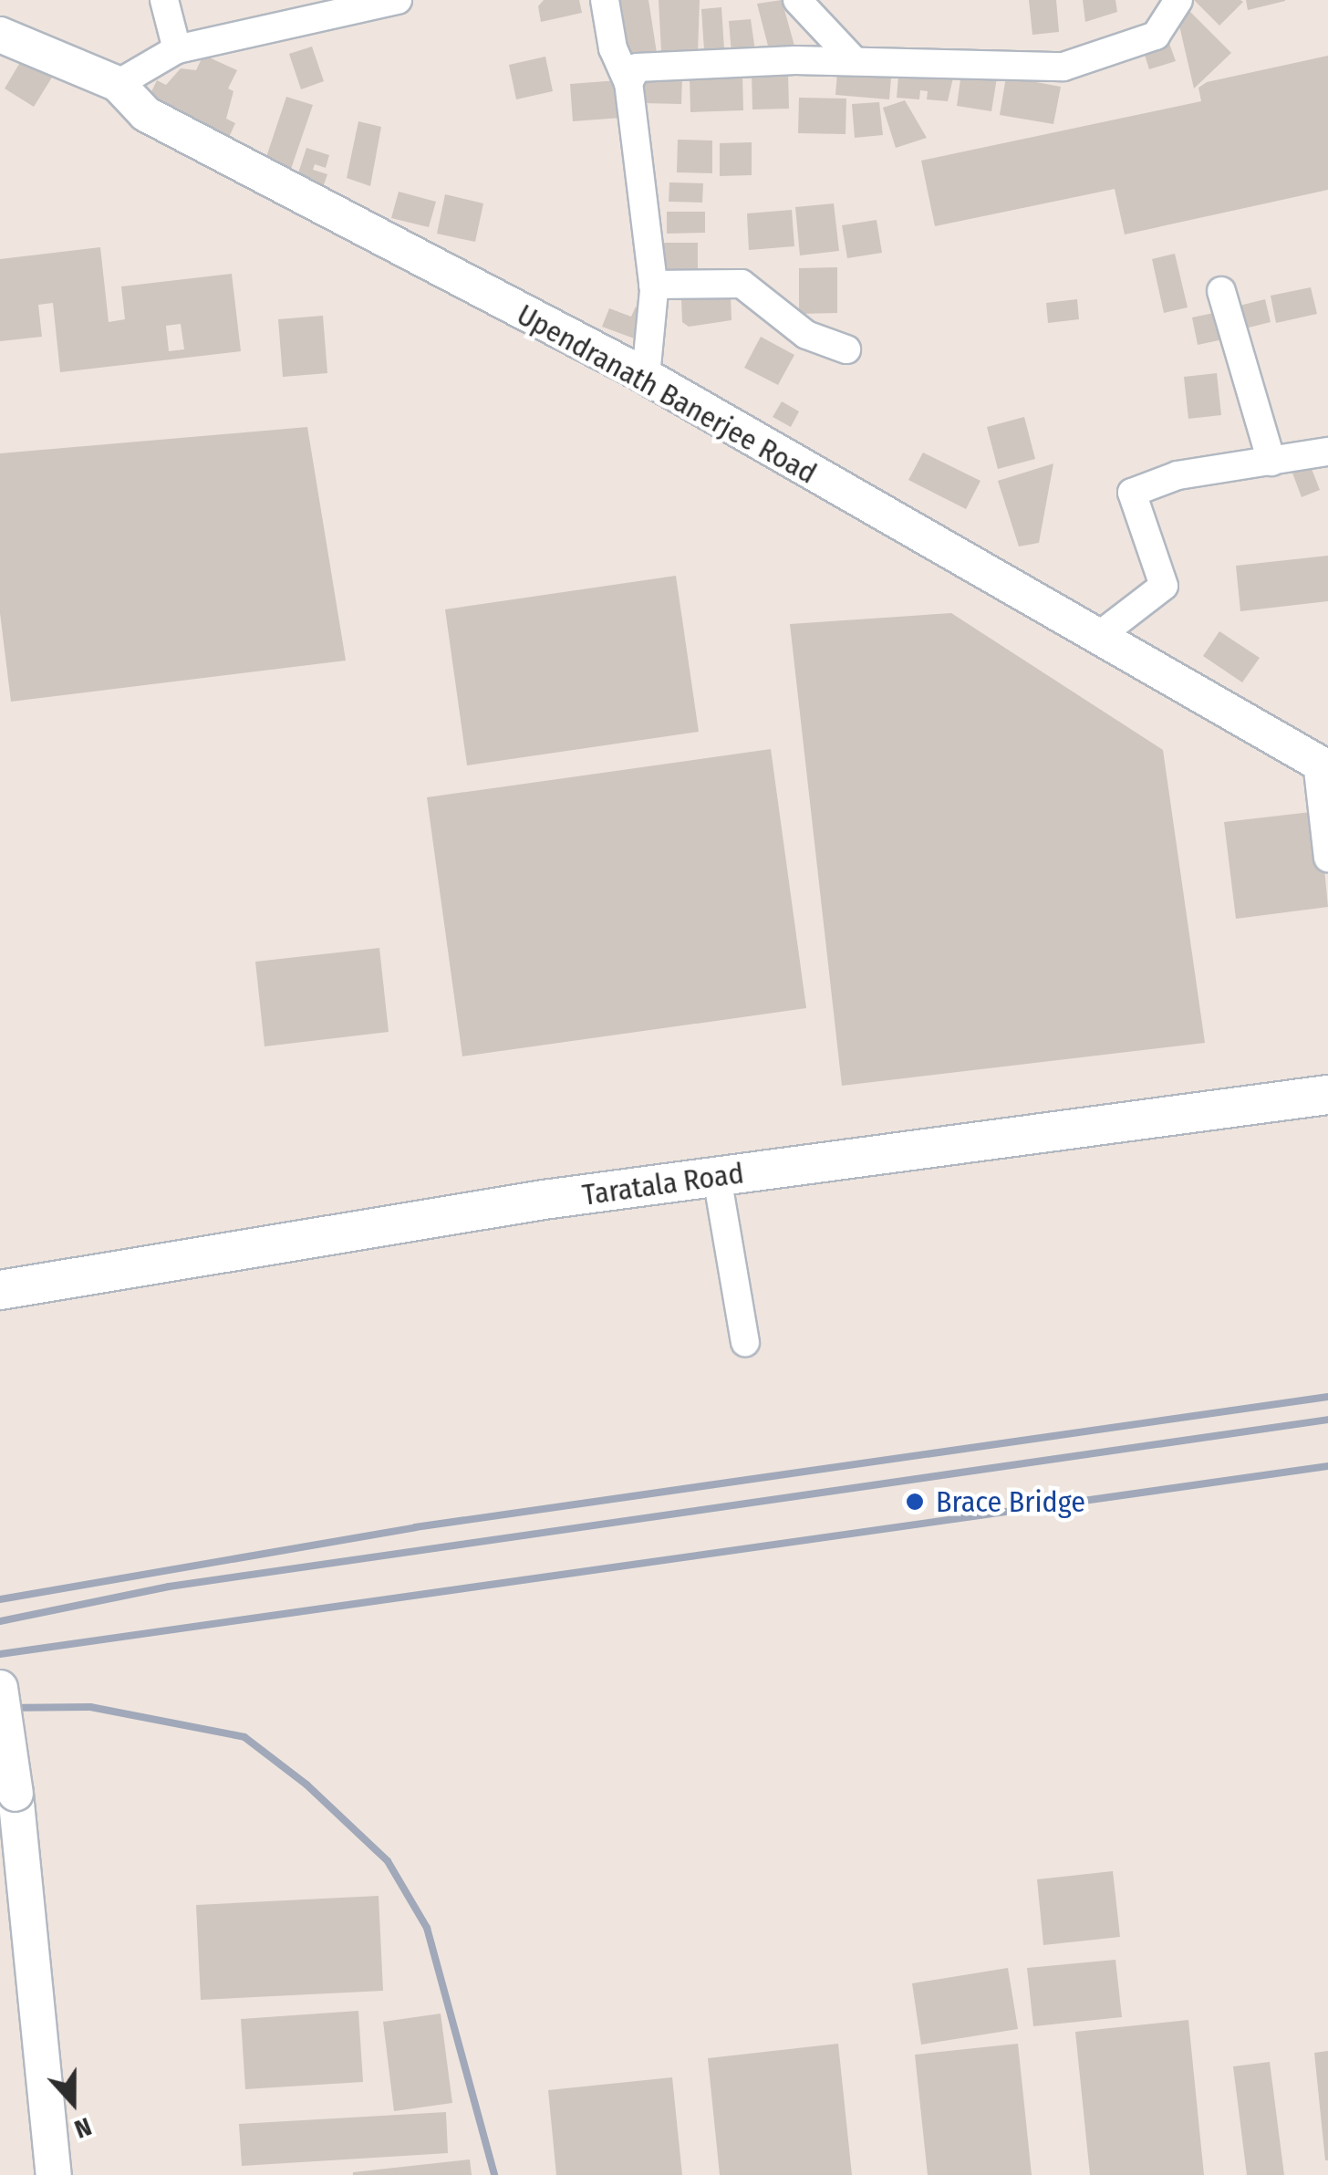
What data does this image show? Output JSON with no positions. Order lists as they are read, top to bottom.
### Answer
{
  "streets": {
    "main road": ["Taratala Road"],
    "street": ["Upendranath Banerjee Road"]
  },
  "places": ["Brace Bridge"],
  "north": "bottom"
}
